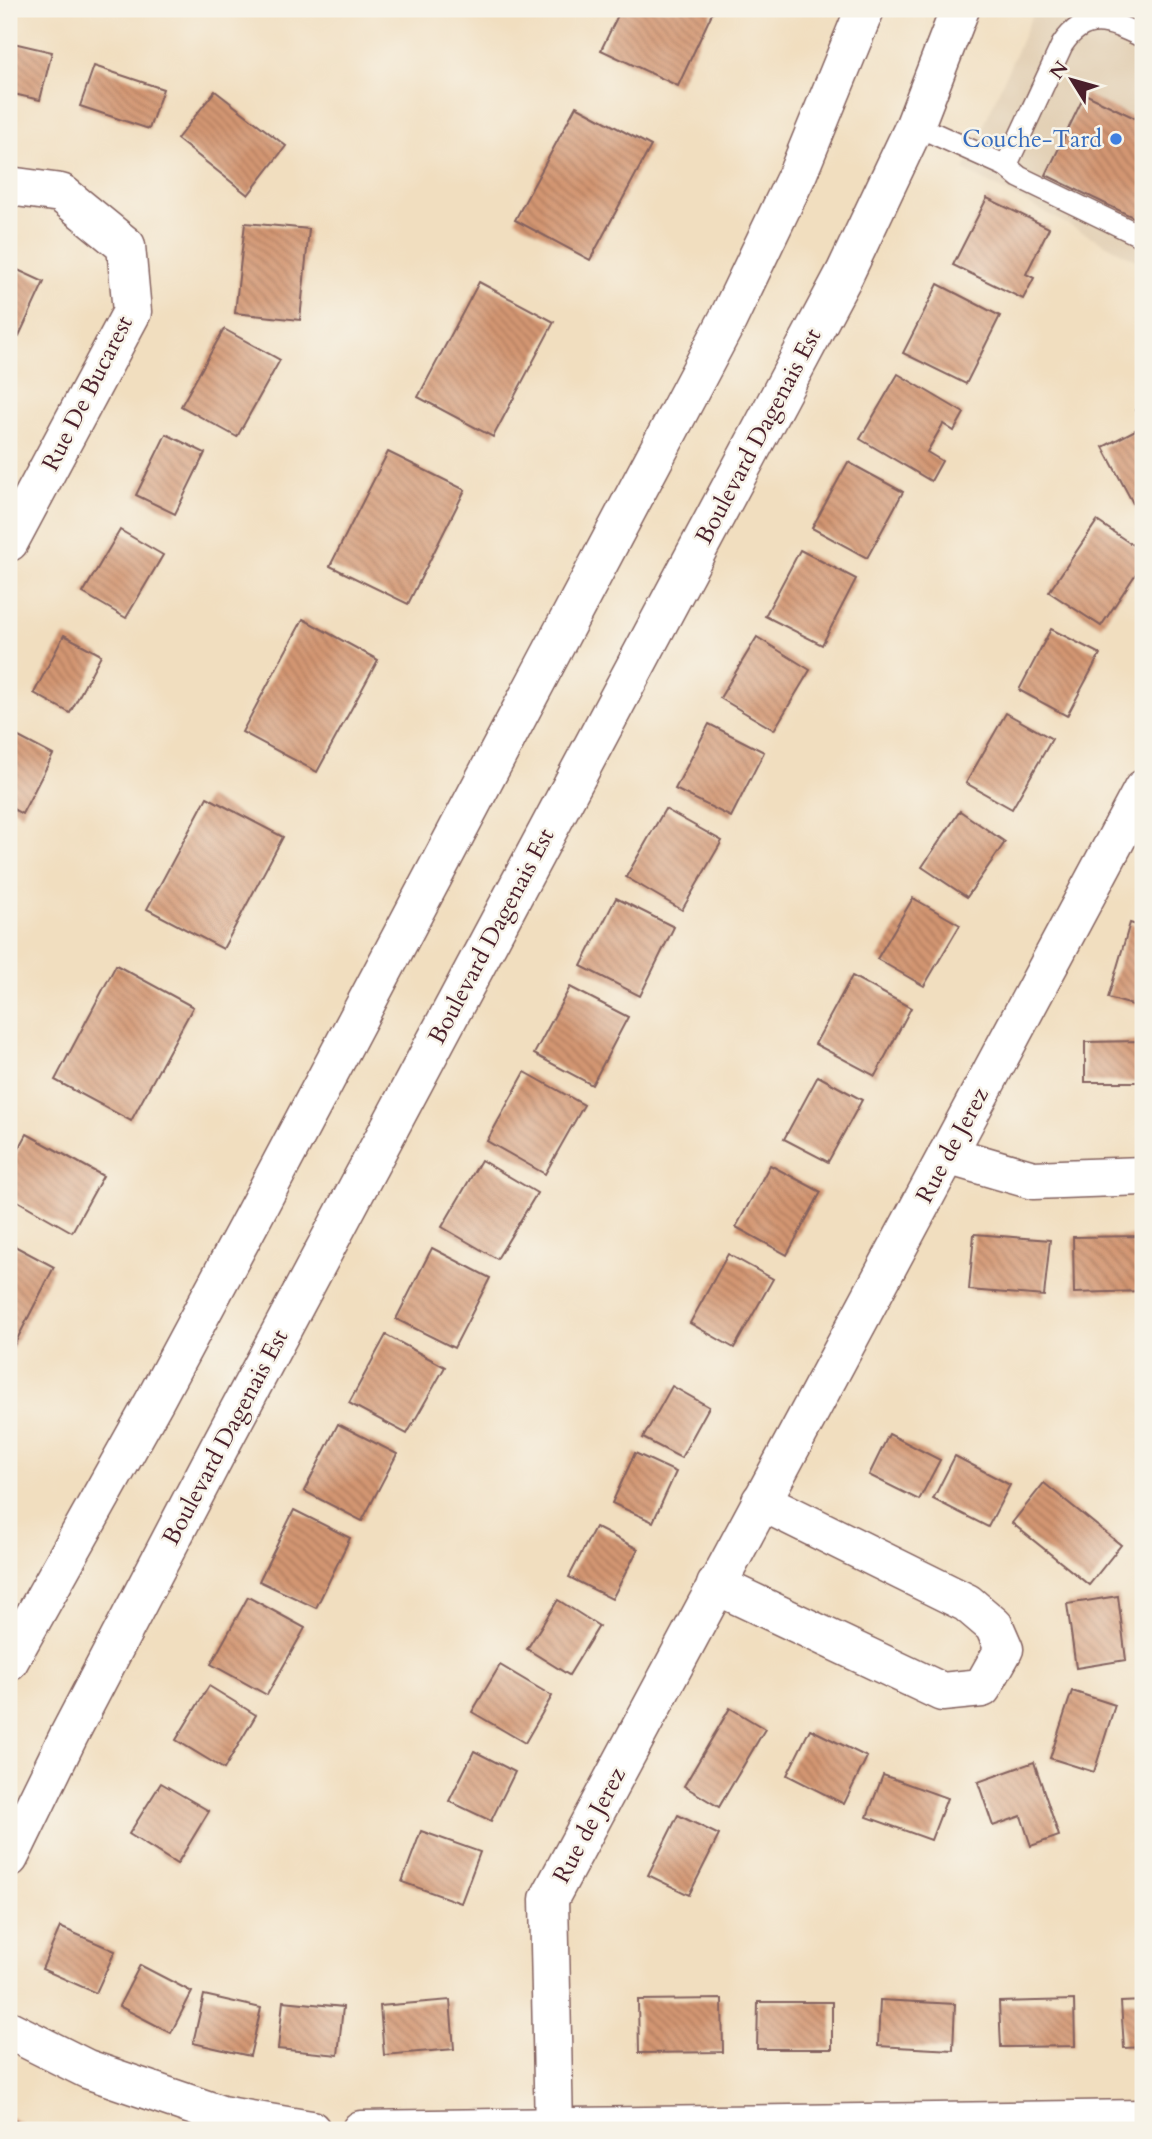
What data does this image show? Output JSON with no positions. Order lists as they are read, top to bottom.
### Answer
{
  "streets": {
    "main road": ["Rue De Bucarest", "Boulevard Dagenais Est", "Rue de Jerez"]
  },
  "places": ["Couche-Tard"],
  "north": "top left"
}
